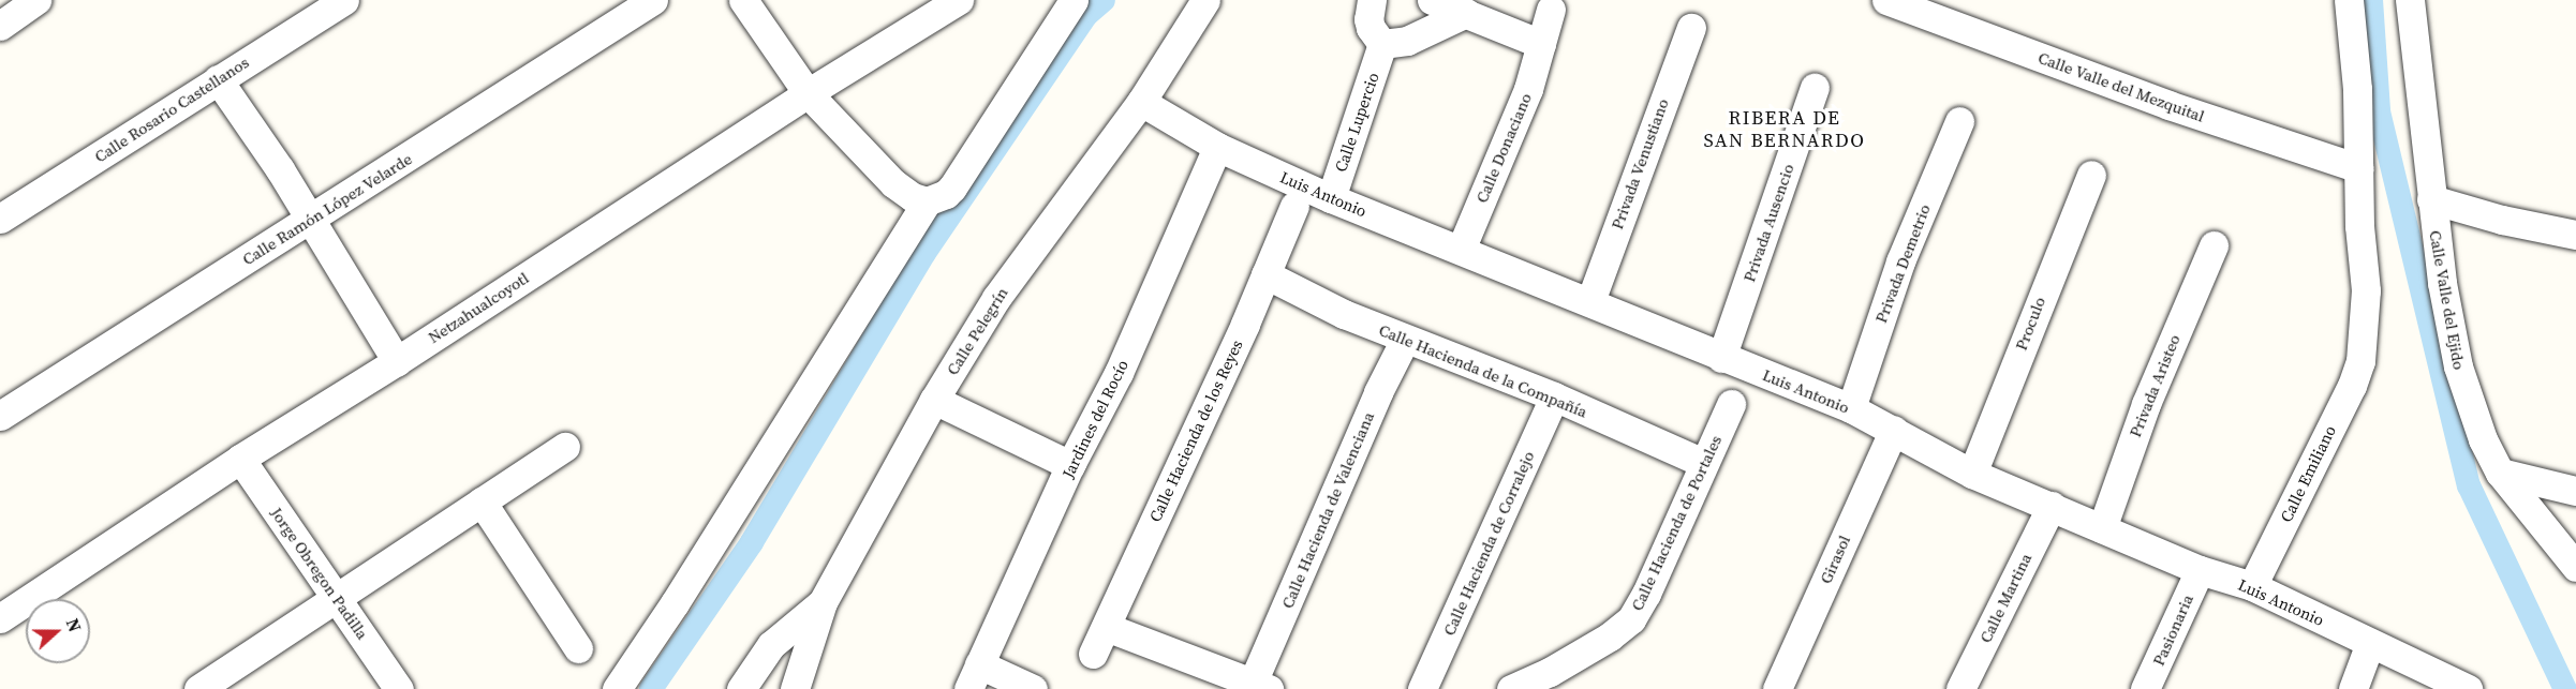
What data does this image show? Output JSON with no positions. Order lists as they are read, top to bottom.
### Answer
{
  "streets": {
    "street": [
      "Calle Valle del Mezquital",
      "Calle Rosario Castellanos",
      "Calle Lupercio",
      "Calle Donaciano",
      "Privada Venustiano",
      "Luis Antonio",
      "Calle Ramón López Velarde",
      "Privada Ausencio",
      "Privada Demetrio",
      "Calle Valle del Ejido",
      "Netzahualcoyotl",
      "Proculo",
      "Calle Pelegrín",
      "Calle Hacienda de la Compañía",
      "Privada Aristeo",
      "Jardines del Rocío",
      "Calle Hacienda de los Reyes",
      "Calle Emiliano",
      "Calle Hacienda de Valenciana",
      "Calle Hacienda de Portales",
      "Calle Hacienda de Corralejo",
      "Girasol",
      "Jorge Obregon Padilla",
      "Calle Martina",
      "Pasionaria"
    ]
  },
  "crossings": [
    ["Calle Valle del Mezquital", "Calle Emiliano"],
    ["Calle Lupercio", "Luis Antonio"],
    ["Calle Donaciano", "Luis Antonio"],
    ["Privada Venustiano", "Luis Antonio"],
    ["Luis Antonio", "Privada Ausencio"],
    ["Luis Antonio", "Privada Demetrio"],
    ["Luis Antonio", "Proculo"],
    ["Luis Antonio", "Calle Pelegrín"],
    ["Luis Antonio", "Privada Aristeo"],
    ["Luis Antonio", "Jardines del Rocío"],
    ["Luis Antonio", "Calle Emiliano"],
    ["Luis Antonio", "Girasol"],
    ["Luis Antonio", "Calle Martina"],
    ["Luis Antonio", "Pasionaria"],
    ["Netzahualcoyotl", "Jorge Obregon Padilla"],
    ["Calle Hacienda de la Compañía", "Calle Hacienda de los Reyes"],
    ["Calle Hacienda de la Compañía", "Calle Hacienda de Valenciana"],
    ["Calle Hacienda de la Compañía", "Calle Hacienda de Portales"],
    ["Calle Hacienda de la Compañía", "Calle Hacienda de Corralejo"]
  ],
  "districts": ["RIBERA DE SAN BERNARDO"],
  "north": "right"
}
